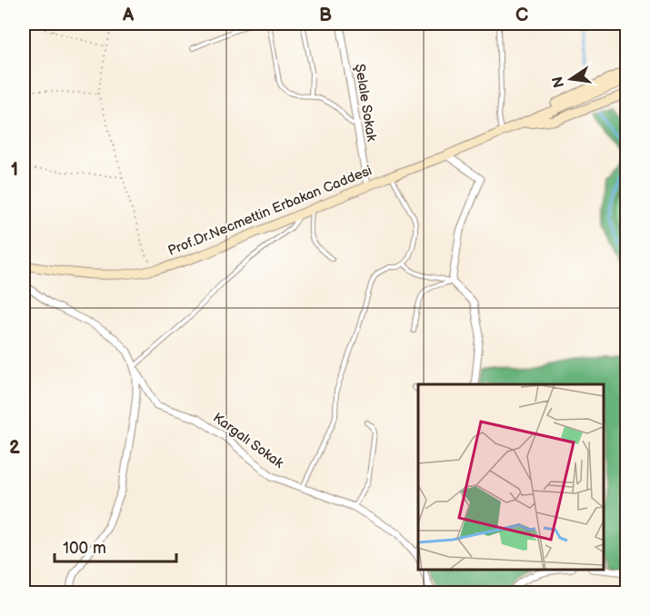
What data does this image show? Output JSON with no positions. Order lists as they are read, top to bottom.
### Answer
{
  "streets": {
    "main road": ["Prof.Dr.Necmettin Erbakan Caddesi"],
    "street": ["Şelale Sokak", "Kargalı Sokak"]
  },
  "crossings": [
    ["Şelale Sokak", "Prof.Dr.Necmettin Erbakan Caddesi"]
  ],
  "scale_bar": "100 m",
  "north": "left",
  "grid": {
    "columns": ["A", "B", "C"],
    "rows": ["1", "2"]
  }
}
